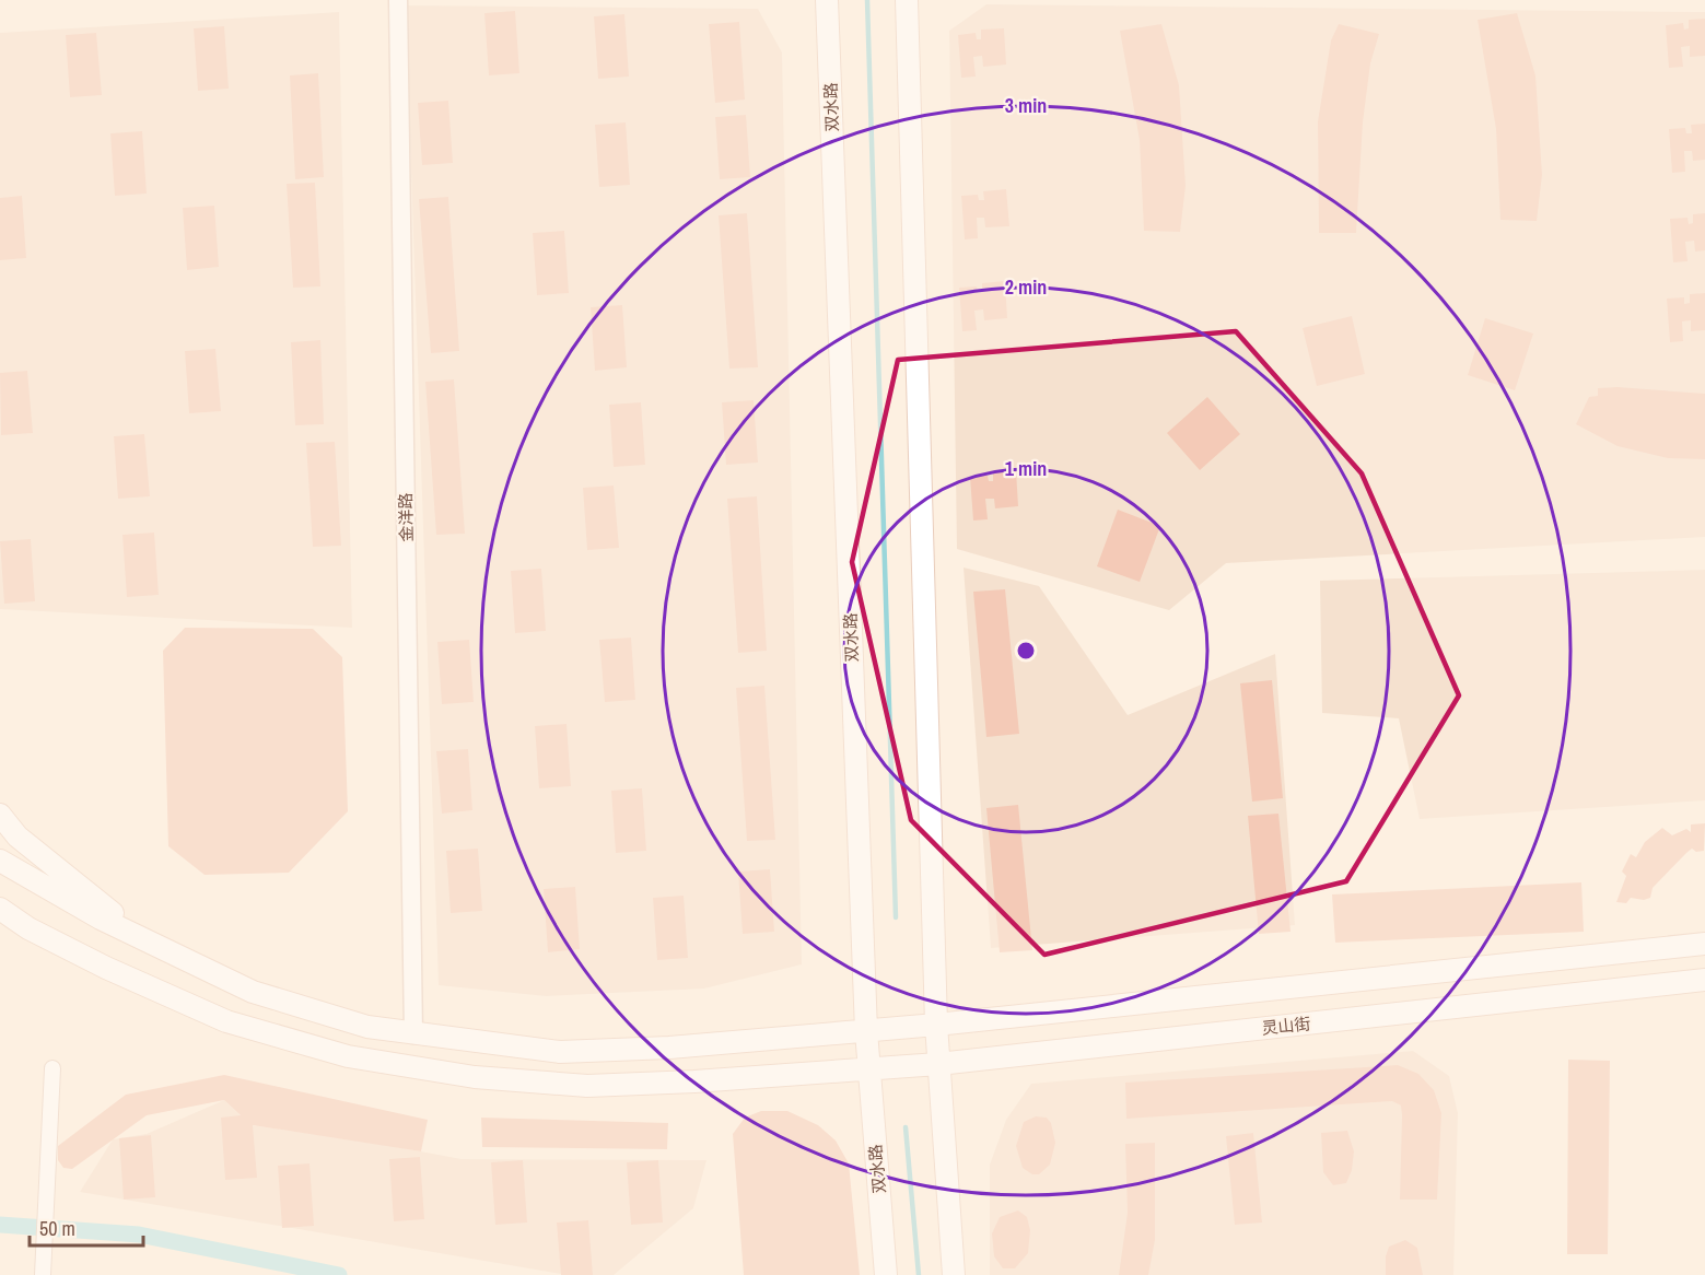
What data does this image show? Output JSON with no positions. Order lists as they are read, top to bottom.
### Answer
{
  "streets": {
    "main road": ["双水路", "灵山街"],
    "street": ["金洋路"]
  },
  "crossings": [
    ["双水路", "灵山街"]
  ],
  "scale_bar": "50 m",
  "rings": ["3 min", "2 min", "1 min"]
}
